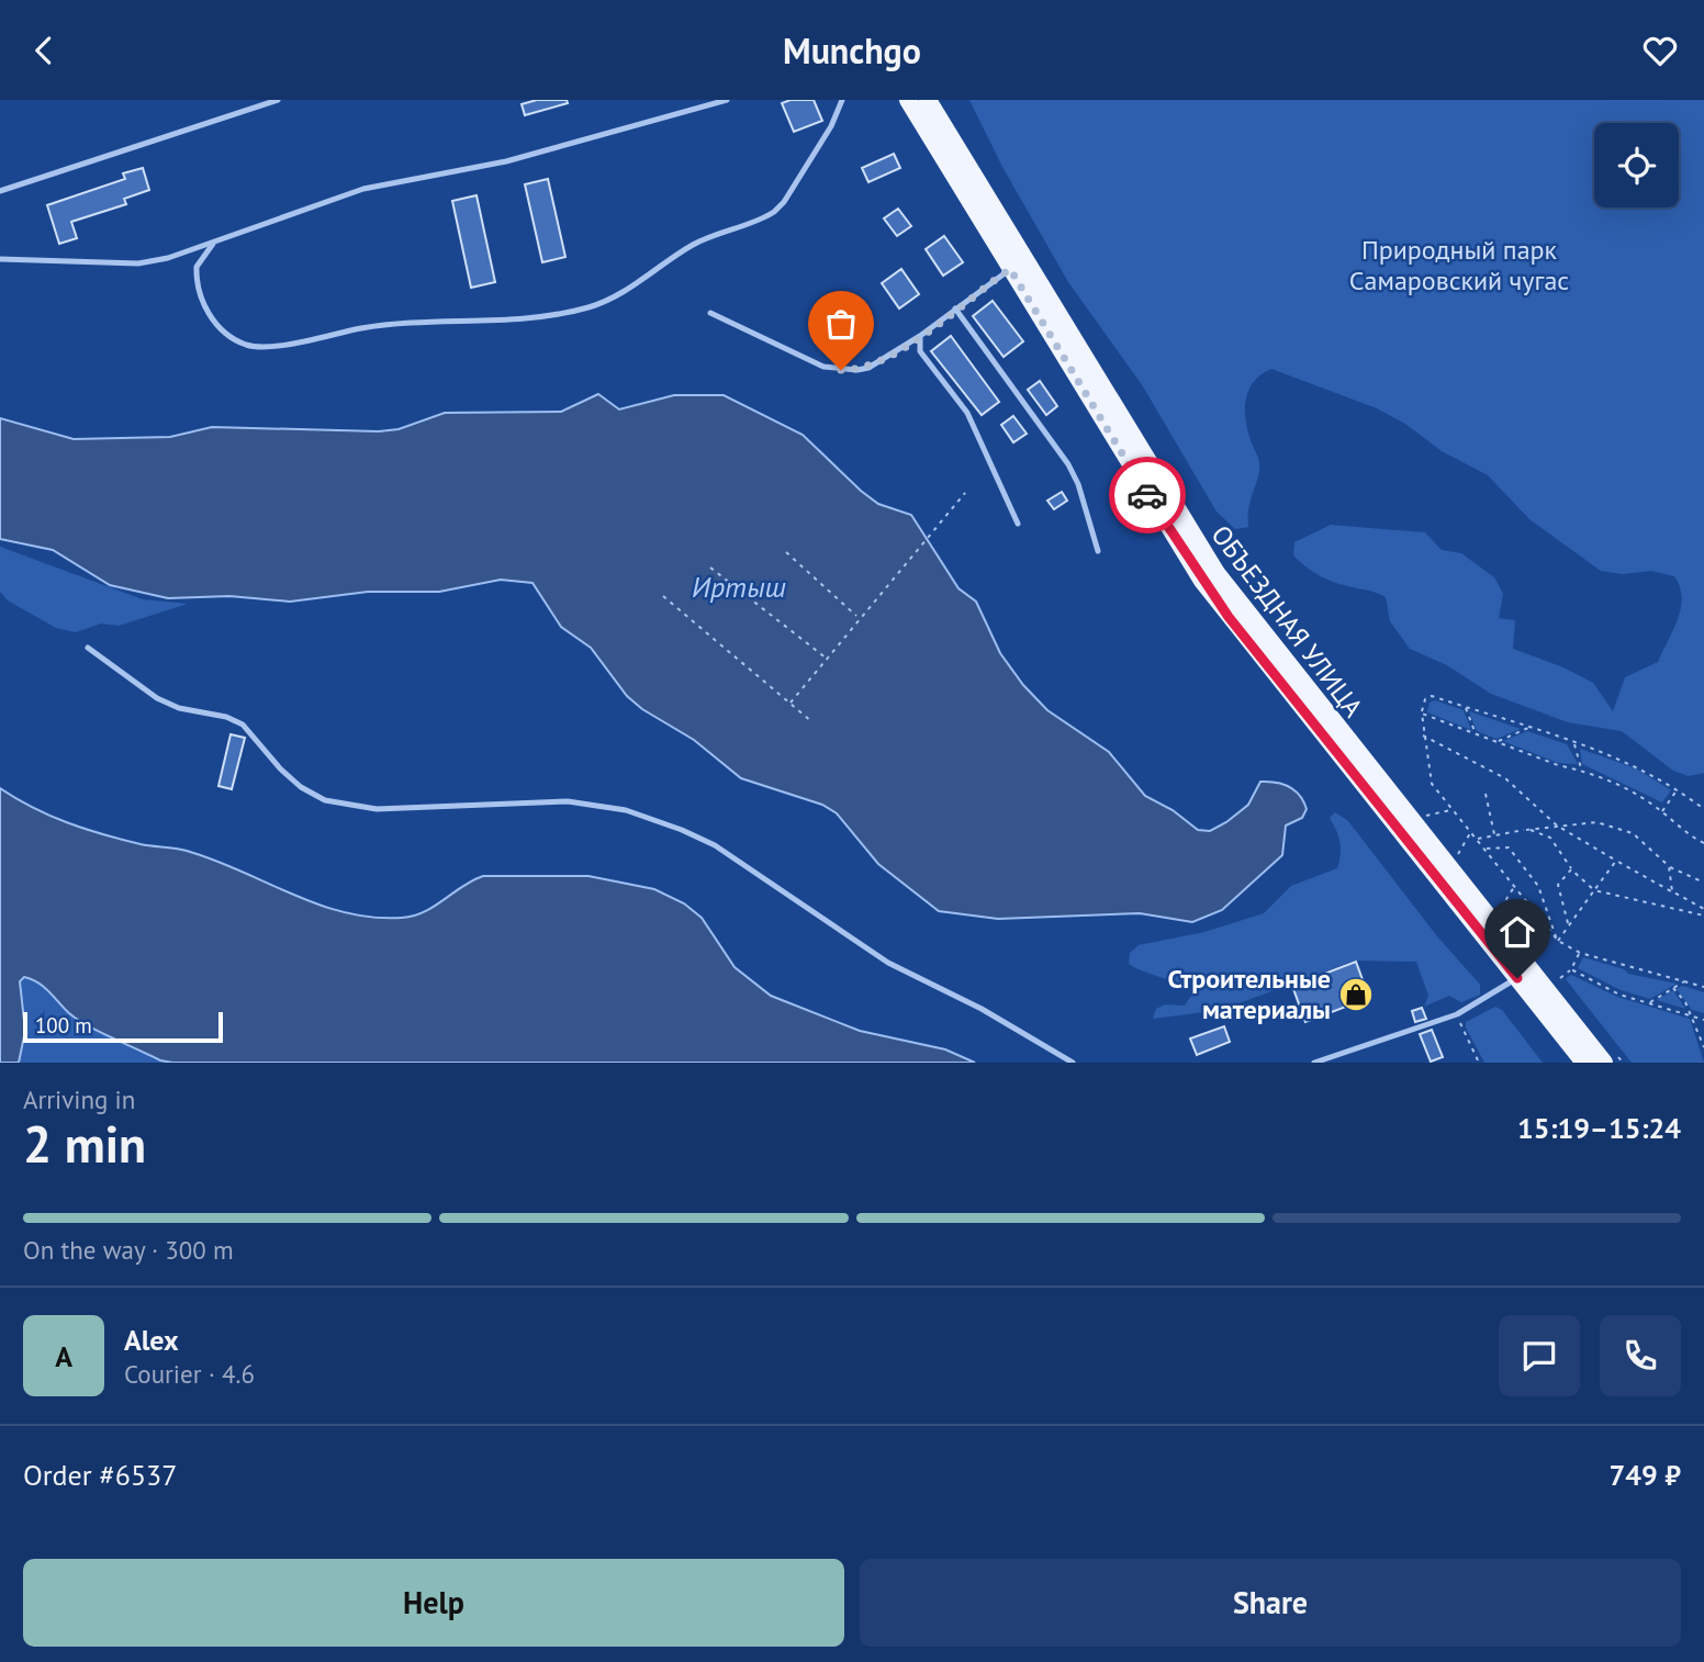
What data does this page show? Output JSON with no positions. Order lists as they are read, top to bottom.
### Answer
{
  "streets": {
    "main road": ["ОБЪЕЗДНАЯ УЛИЦА"]
  },
  "water": ["Иртыш"],
  "parks": ["Природный парк Самаровский чугас"],
  "places": {
    "shop": ["Строительные материалы"]
  },
  "scale_bar": "100 m",
  "page": {
    "header": "Munchgo",
    "scale": "100 m",
    "heading": ["2 min", "Arriving in", "15:19–15:24"],
    "panel": [
      "Alex",
      "Courier · 4.6",
      "Order #6537",
      "749 ₽"
    ],
    "bar": "On the way · 300 m",
    "round": "A",
    "buttons": ["Help", "Share"]
  }
}
